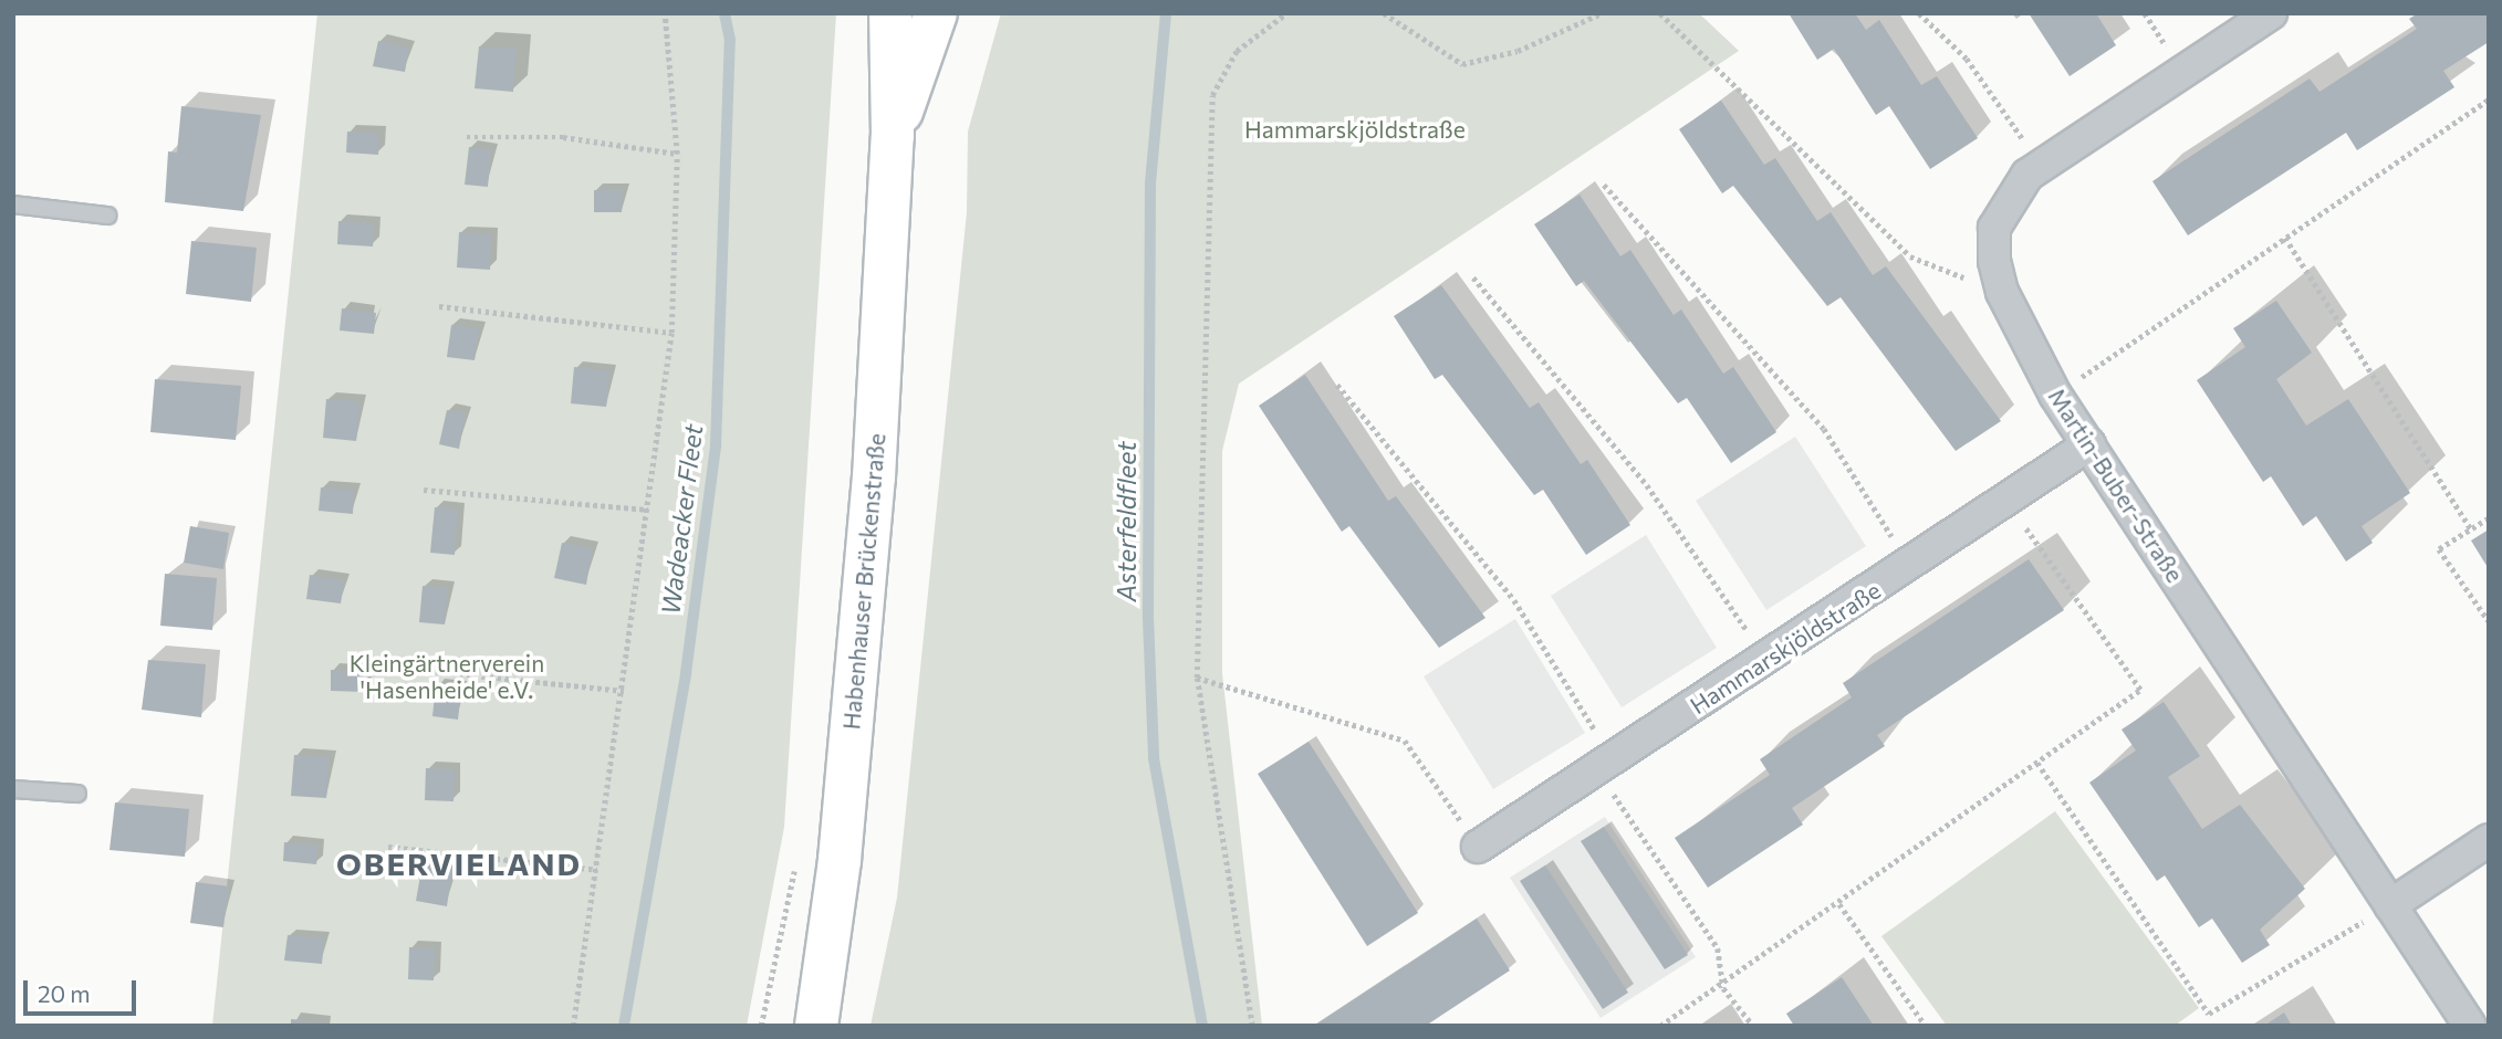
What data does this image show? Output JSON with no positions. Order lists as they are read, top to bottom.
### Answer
{
  "streets": {
    "main road": ["Habenhauser Brückenstraße"],
    "street": ["Martin-Buber-Straße", "Hammarskjöldstraße"]
  },
  "crossings": [
    ["Martin-Buber-Straße", "Hammarskjöldstraße"]
  ],
  "districts": ["OBERVIELAND"],
  "water": ["Wadeacker Fleet", "Asterfeldfleet"],
  "parks": ["Hammarskjöldstraße", "Kleingärtnerverein 'Hasenheide' e.V."],
  "scale_bar": "20 m"
}
